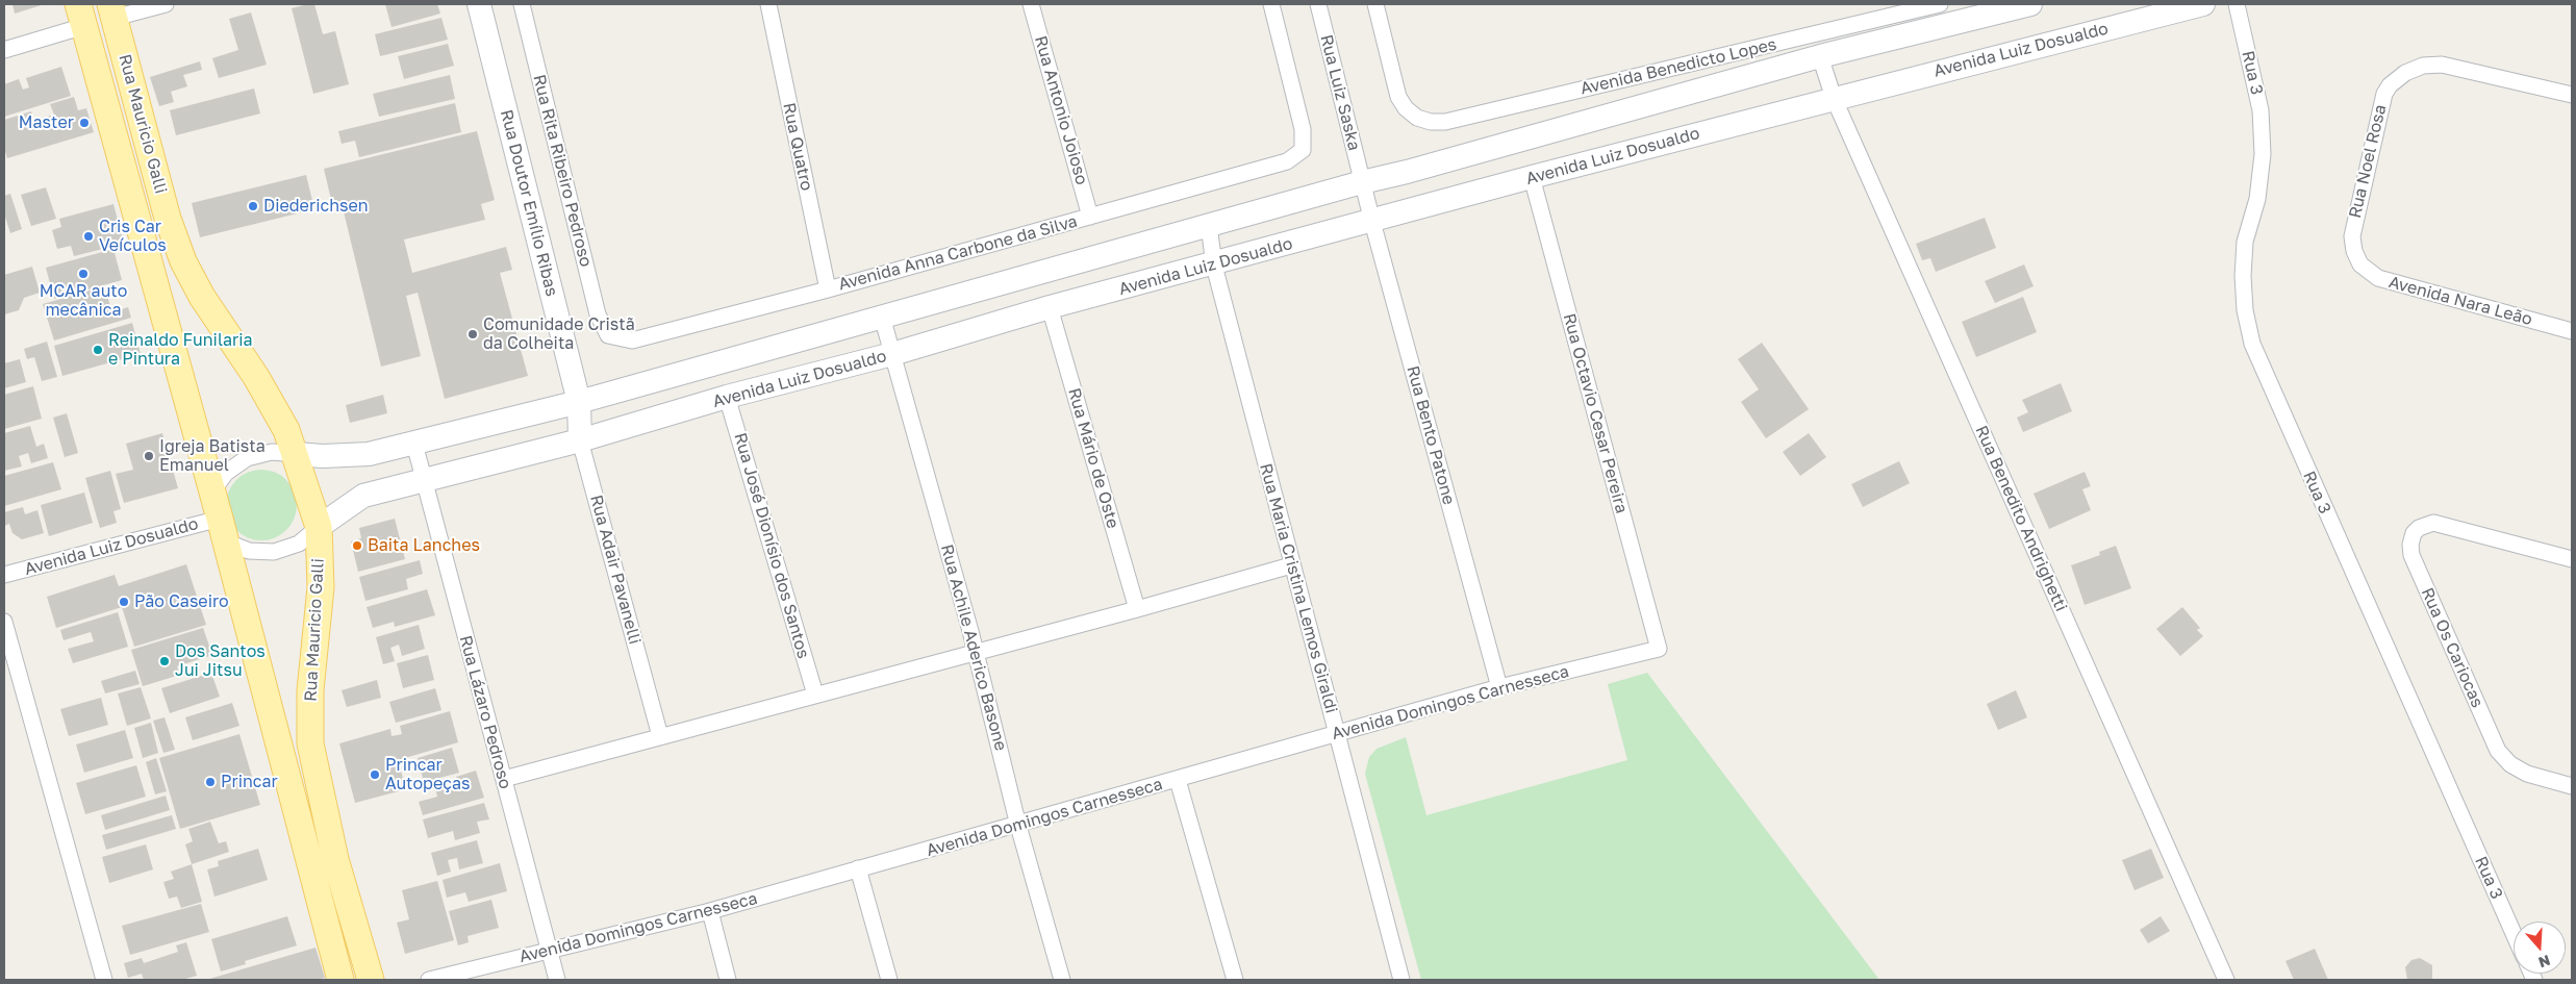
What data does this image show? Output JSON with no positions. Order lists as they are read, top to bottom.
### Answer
{
  "streets": {
    "main road": ["Rua Mauricio Galli"],
    "street": [
      "Avenida Luiz Dosualdo",
      "Avenida Benedicto Lopes",
      "Rua 3",
      "Rua Luiz Saska",
      "Rua Antonio Joioso",
      "Rua Quatro",
      "Rua Noel Rosa",
      "Rua Rita Ribeiro Pedroso",
      "Rua Doutor Emílio Ribas",
      "Avenida Anna Carbone da Silva",
      "Avenida Nara Leão",
      "Rua Octavio Cesar Pereira",
      "Rua Bento Patone",
      "Rua Mário de Oste",
      "Rua Benedito Andrighetti",
      "Rua José Dionísio dos Santos",
      "Rua Adair Pavanelli",
      "Rua Maria Cristina Lemos Giraldi",
      "Rua Achile Aderico Basone",
      "Rua Os Cariocas",
      "Avenida Domingos Carnesseca",
      "Rua Lázaro Pedroso"
    ]
  },
  "crossings": [
    ["Avenida Luiz Dosualdo", "Rua Mauricio Galli"],
    ["Avenida Luiz Dosualdo", "Rua Octavio Cesar Pereira"],
    ["Avenida Luiz Dosualdo", "Rua Bento Patone"],
    ["Avenida Luiz Dosualdo", "Rua Mário de Oste"],
    ["Avenida Luiz Dosualdo", "Rua Benedito Andrighetti"],
    ["Avenida Luiz Dosualdo", "Rua José Dionísio dos Santos"],
    ["Avenida Luiz Dosualdo", "Rua Adair Pavanelli"],
    ["Avenida Luiz Dosualdo", "Rua Maria Cristina Lemos Giraldi"],
    ["Avenida Luiz Dosualdo", "Rua Achile Aderico Basone"],
    ["Avenida Luiz Dosualdo", "Rua Lázaro Pedroso"],
    ["Rua Luiz Saska", "Rua Bento Patone"],
    ["Rua Antonio Joioso", "Avenida Anna Carbone da Silva"],
    ["Rua Quatro", "Avenida Anna Carbone da Silva"],
    ["Rua Noel Rosa", "Avenida Nara Leão"],
    ["Rua Rita Ribeiro Pedroso", "Avenida Anna Carbone da Silva"],
    ["Rua Doutor Emílio Ribas", "Rua Adair Pavanelli"],
    ["Rua Octavio Cesar Pereira", "Avenida Domingos Carnesseca"],
    ["Rua Bento Patone", "Avenida Domingos Carnesseca"],
    ["Rua Maria Cristina Lemos Giraldi", "Avenida Domingos Carnesseca"],
    ["Rua Achile Aderico Basone", "Avenida Domingos Carnesseca"],
    ["Avenida Domingos Carnesseca", "Rua Lázaro Pedroso"]
  ],
  "places": [
    "Master",
    "Diederichsen",
    "Cris Car Veículos",
    "MCAR auto mecânica",
    "Comunidade Cristã da Colheita",
    "Reinaldo Funilaria e Pintura",
    "Igreja Batista Emanuel",
    "Baita Lanches",
    "Pão Caseiro",
    "Dos Santos Jui Jitsu",
    "Princar Autopeças",
    "Princar"
  ],
  "north": "bottom"
}
